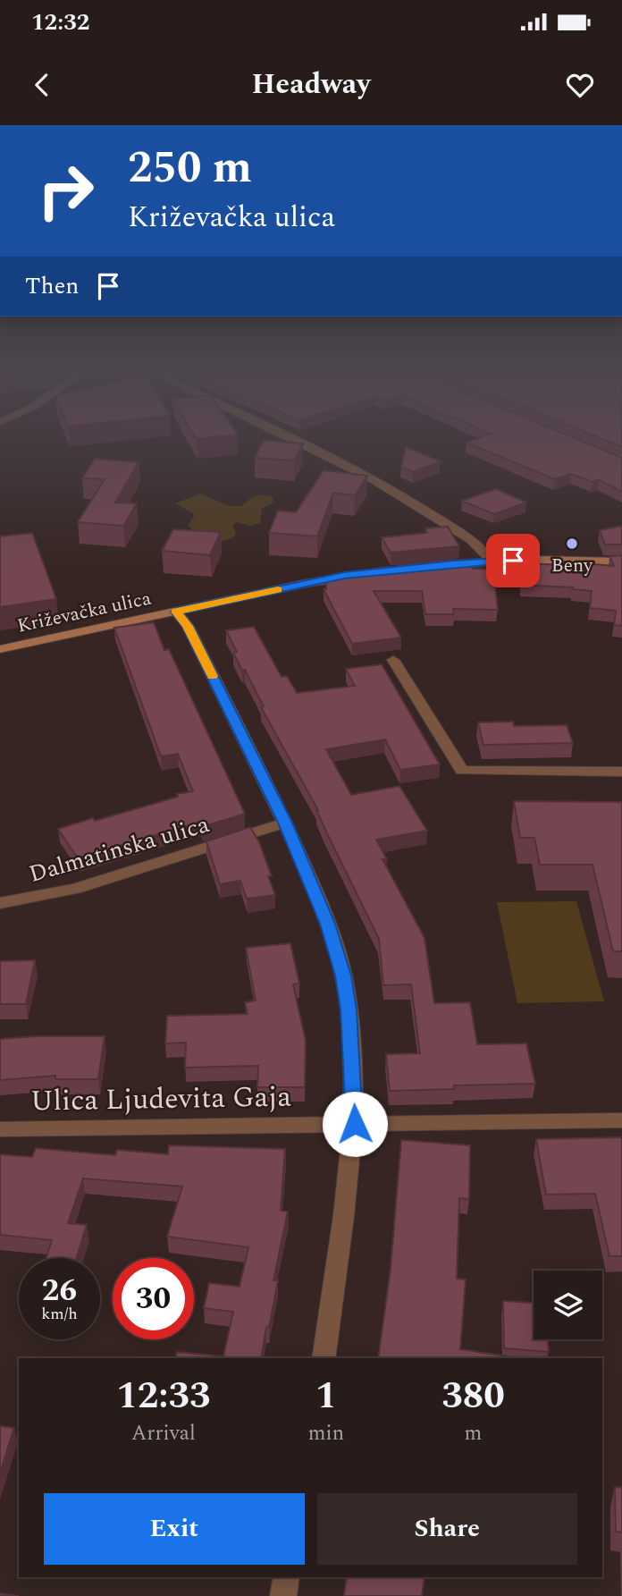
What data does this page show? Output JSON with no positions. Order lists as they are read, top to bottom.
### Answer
{
  "streets": {
    "main road": ["Križevačka ulica"],
    "street": ["Dalmatinska ulica", "Ulica Ljudevita Gaja"]
  },
  "places": ["Beny"],
  "page": {
    "status": "12:32",
    "header": "Headway",
    "turn": ["250 m", "Križevačka ulica"],
    "then": "Then",
    "speed": "26 km/h",
    "limit": "30",
    "eta": [
      "12:33",
      "Arrival",
      "1",
      "min",
      "380",
      "m"
    ],
    "buttons": ["Exit", "Share"]
  }
}
